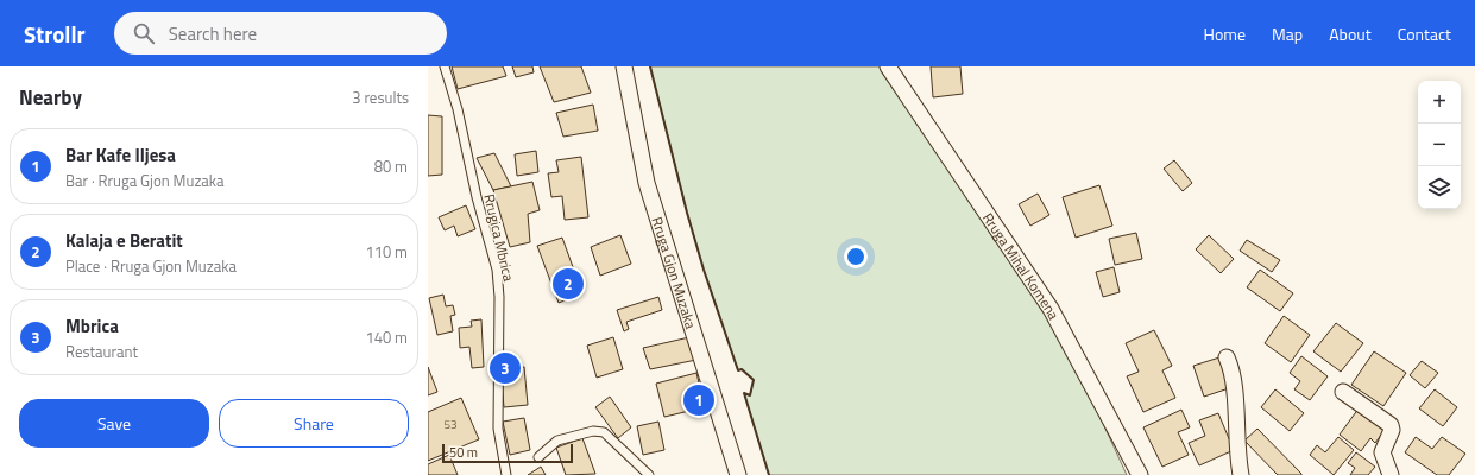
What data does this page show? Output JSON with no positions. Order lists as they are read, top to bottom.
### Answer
{
  "streets": {
    "street": ["Rruga Mihal Komena", "Rruga Gjon Muzaka"],
    "lane": ["Rrugica Mbrica"]
  },
  "house_numbers": ["53"],
  "scale_bar": "50 m",
  "page": {
    "header": "Strollr",
    "search": "Search here",
    "nav": [
      "Home",
      "Map",
      "About",
      "Contact"
    ],
    "heading": ["Nearby", "3 results"],
    "map_buttons": ["+", "−"],
    "list": [
      {
        "mark": "1",
        "name": "Bar Kafe Iljesa",
        "note": "Bar · Rruga Gjon Muzaka",
        "value": "80 m"
      },
      {
        "mark": "2",
        "name": "Kalaja e Beratit",
        "note": "Place · Rruga Gjon Muzaka",
        "value": "110 m"
      },
      {
        "mark": "3",
        "name": "Mbrica",
        "note": "Restaurant",
        "value": "140 m"
      }
    ],
    "pins": ["2", "3", "1"],
    "buttons": ["Save", "Share"],
    "scale": "50 m"
  }
}
